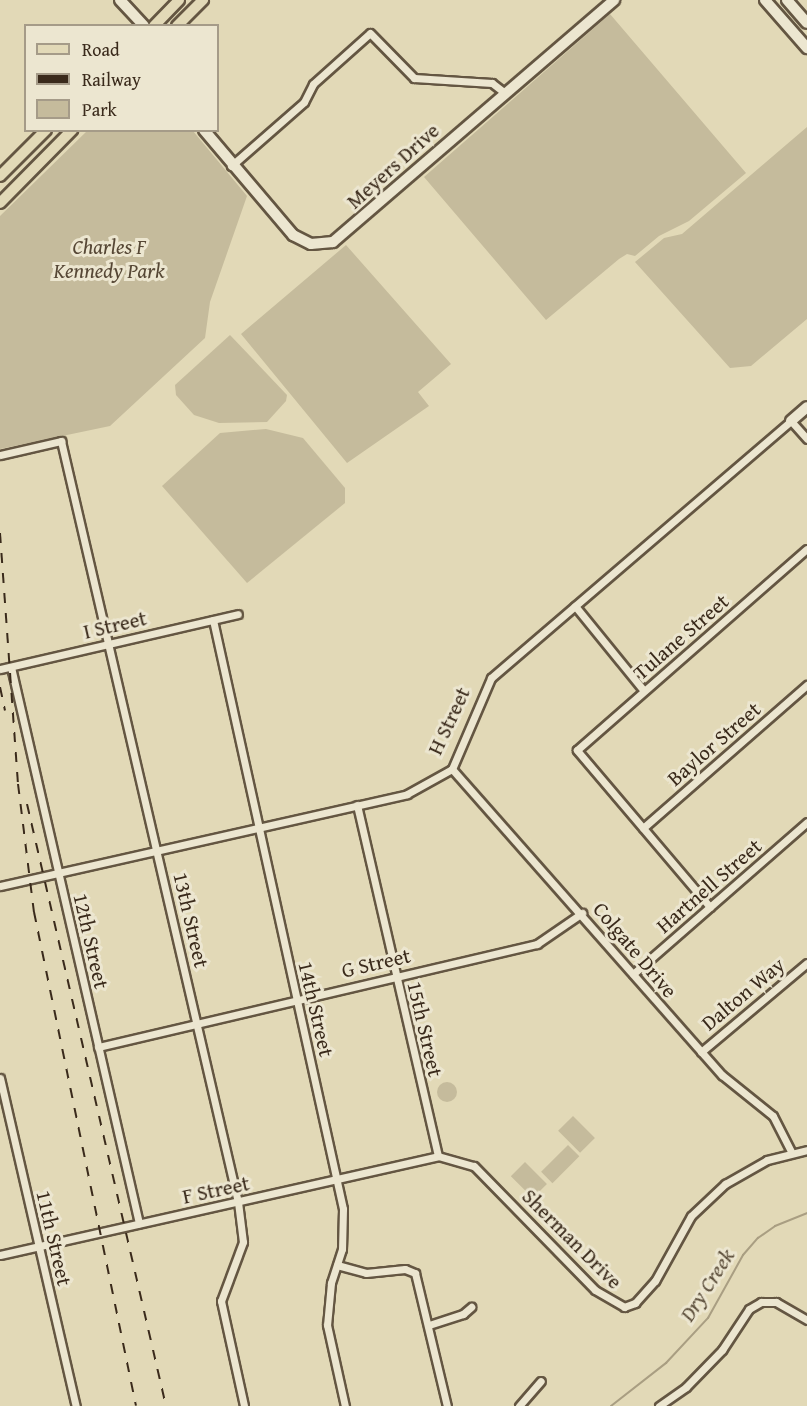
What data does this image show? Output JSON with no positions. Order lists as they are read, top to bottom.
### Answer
{
  "streets": {
    "street": [
      "Meyers Drive",
      "I Street",
      "Tulane Street",
      "H Street",
      "Baylor Street",
      "Hartnell Street",
      "13th Street",
      "12th Street",
      "Colgate Drive",
      "G Street",
      "Dalton Way",
      "14th Street",
      "15th Street",
      "F Street",
      "11th Street",
      "Sherman Drive"
    ]
  },
  "crossings": [
    ["I Street", "13th Street"],
    ["I Street", "12th Street"],
    ["I Street", "14th Street"],
    ["Tulane Street", "Baylor Street"],
    ["H Street", "13th Street"],
    ["H Street", "12th Street"],
    ["H Street", "Colgate Drive"],
    ["H Street", "14th Street"],
    ["H Street", "15th Street"],
    ["Hartnell Street", "Colgate Drive"],
    ["13th Street", "G Street"],
    ["13th Street", "F Street"],
    ["12th Street", "G Street"],
    ["12th Street", "F Street"],
    ["Colgate Drive", "G Street"],
    ["Colgate Drive", "Dalton Way"],
    ["Colgate Drive", "Sherman Drive"],
    ["G Street", "14th Street"],
    ["G Street", "15th Street"],
    ["14th Street", "F Street"],
    ["15th Street", "F Street"],
    ["15th Street", "Sherman Drive"],
    ["F Street", "11th Street"],
    ["F Street", "Sherman Drive"]
  ],
  "water": ["Dry Creek"],
  "parks": ["Charles F Kennedy Park"],
  "legend": ["Road", "Railway", "Park"]
}
